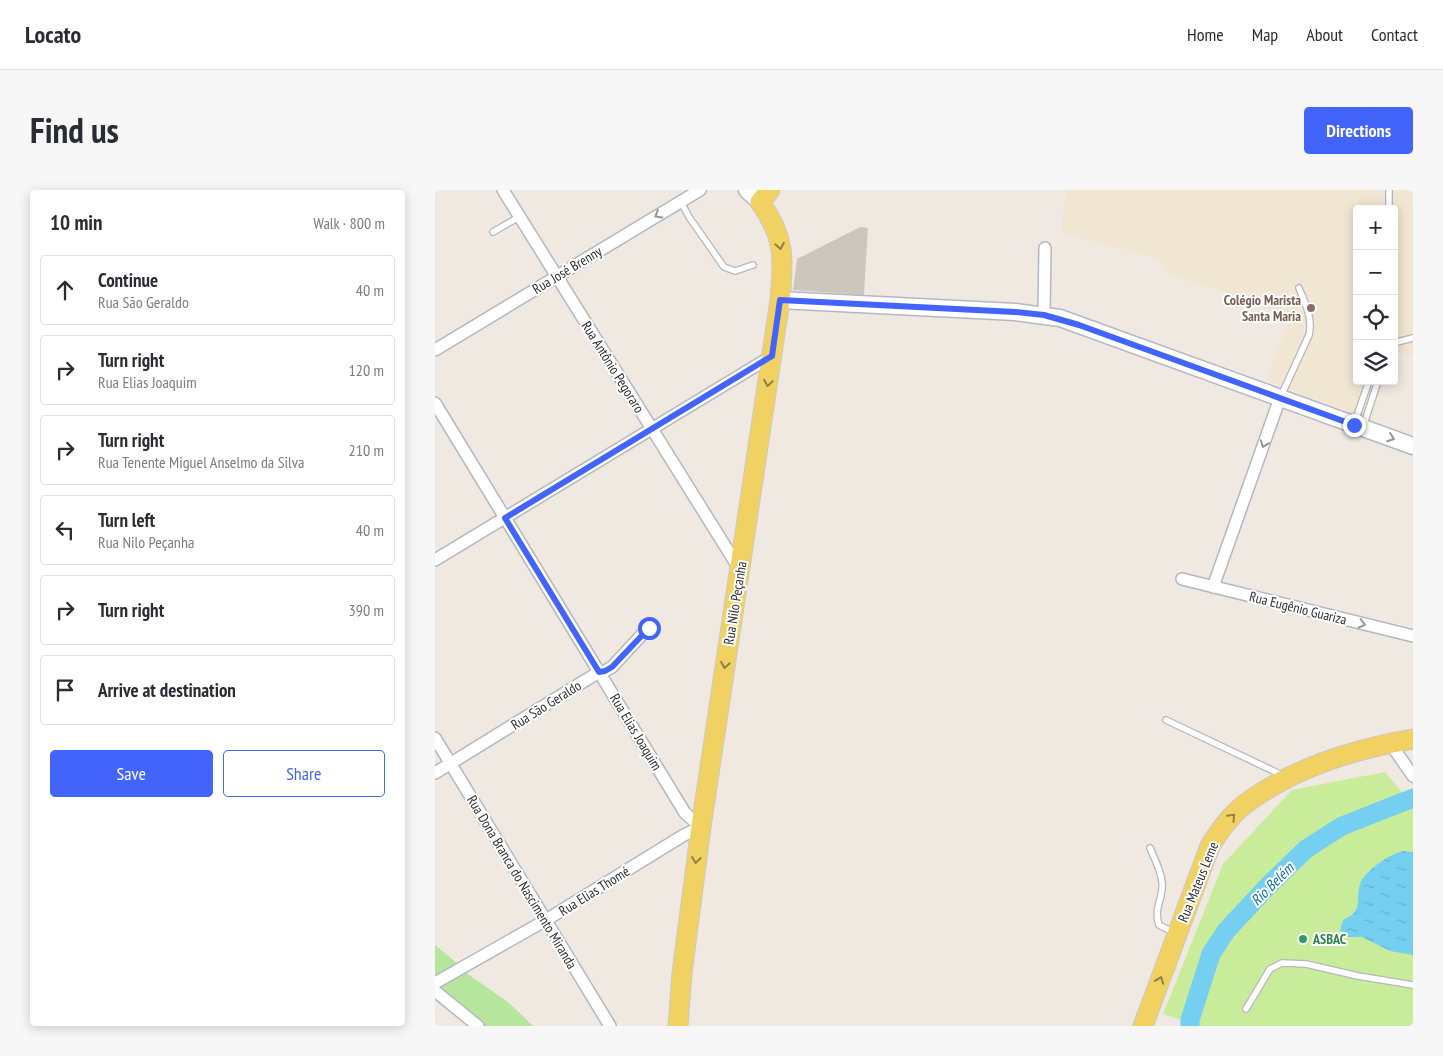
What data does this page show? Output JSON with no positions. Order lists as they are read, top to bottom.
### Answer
{
  "streets": {
    "main road": ["Rua Nilo Peçanha", "Rua Mateus Leme"],
    "street": [
      "Rua José Brenny",
      "Rua Antônio Pegoraro",
      "Rua Eugênio Guariza",
      "Rua São Geraldo",
      "Rua Elias Joaquim",
      "Rua Dona Branca do Nascimento Miranda",
      "Rua Elias Thomé"
    ]
  },
  "crossings": [
    ["Rua José Brenny", "Rua Antônio Pegoraro"],
    ["Rua Antônio Pegoraro", "Rua Nilo Peçanha"],
    ["Rua Nilo Peçanha", "Rua Elias Joaquim"],
    ["Rua Nilo Peçanha", "Rua Elias Thomé"],
    ["Rua São Geraldo", "Rua Elias Joaquim"],
    ["Rua São Geraldo", "Rua Dona Branca do Nascimento Miranda"],
    ["Rua Elias Joaquim", "Rua Elias Thomé"],
    ["Rua Dona Branca do Nascimento Miranda", "Rua Elias Thomé"]
  ],
  "one_way": [
    "Rua José Brenny",
    "Rua Nilo Peçanha",
    "Rua Eugênio Guariza",
    "Rua Mateus Leme"
  ],
  "water": ["Rio Belém"],
  "places": ["Colégio Marista Santa Maria", "ASBAC"],
  "page": {
    "header": "Locato",
    "nav": [
      "Home",
      "Map",
      "About",
      "Contact"
    ],
    "title": "Find us",
    "buttons": [
      "Directions",
      ["Save", "Share"]
    ],
    "heading": ["10 min", "Walk · 800 m"],
    "map_buttons": ["+", "−"],
    "list": [
      ["Continue", "Rua São Geraldo", "40 m"],
      ["Turn right", "Rua Elias Joaquim", "120 m"],
      ["Turn right", "Rua Tenente Miguel Anselmo da Silva", "210 m"],
      ["Turn left", "Rua Nilo Peçanha", "40 m"],
      ["Turn right", "390 m"],
      "Arrive at destination"
    ]
  }
}
